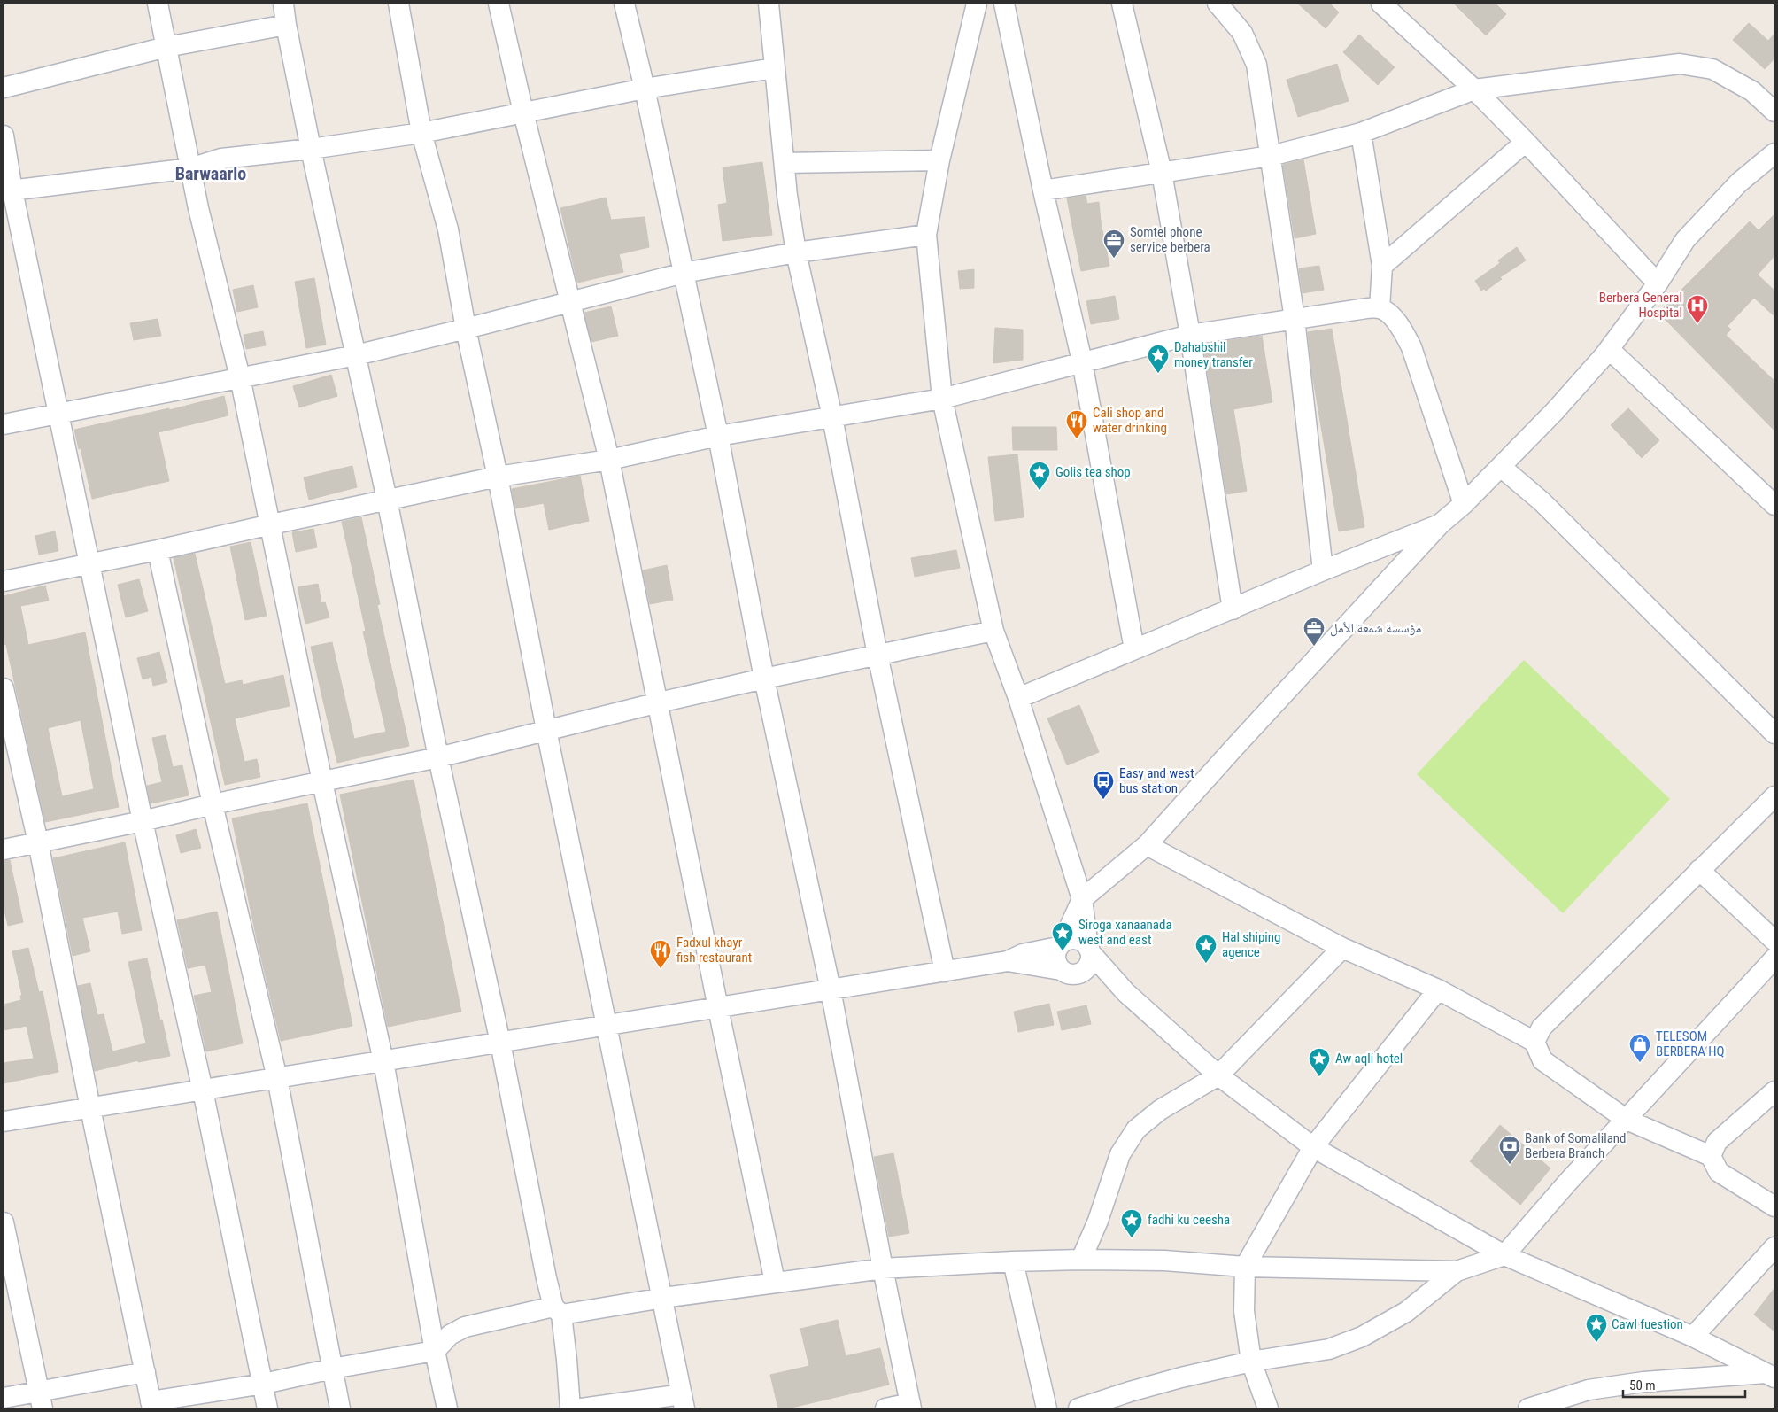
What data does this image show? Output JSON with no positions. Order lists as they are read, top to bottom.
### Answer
{
  "districts": ["Barwaarlo"],
  "places": {
    "office": ["Somtel phone service berbera", "مؤسسة شمعة الأمل"],
    "hospital": ["Berbera General Hospital"],
    "place": [
      "Dahabshil money transfer",
      "Golis tea shop",
      "Siroga xanaanada west and east",
      "Hal shiping agence",
      "Aw aqli hotel",
      "fadhi ku ceesha",
      "Cawl fuestion"
    ],
    "restaurant": ["Cali shop and water drinking", "Fadxul khayr fish restaurant"],
    "bus stop": ["Easy and west bus station"],
    "shop": ["TELESOM BERBERA HQ"],
    "bank": ["Bank of Somaliland Berbera Branch"]
  },
  "scale_bar": "50 m"
}
